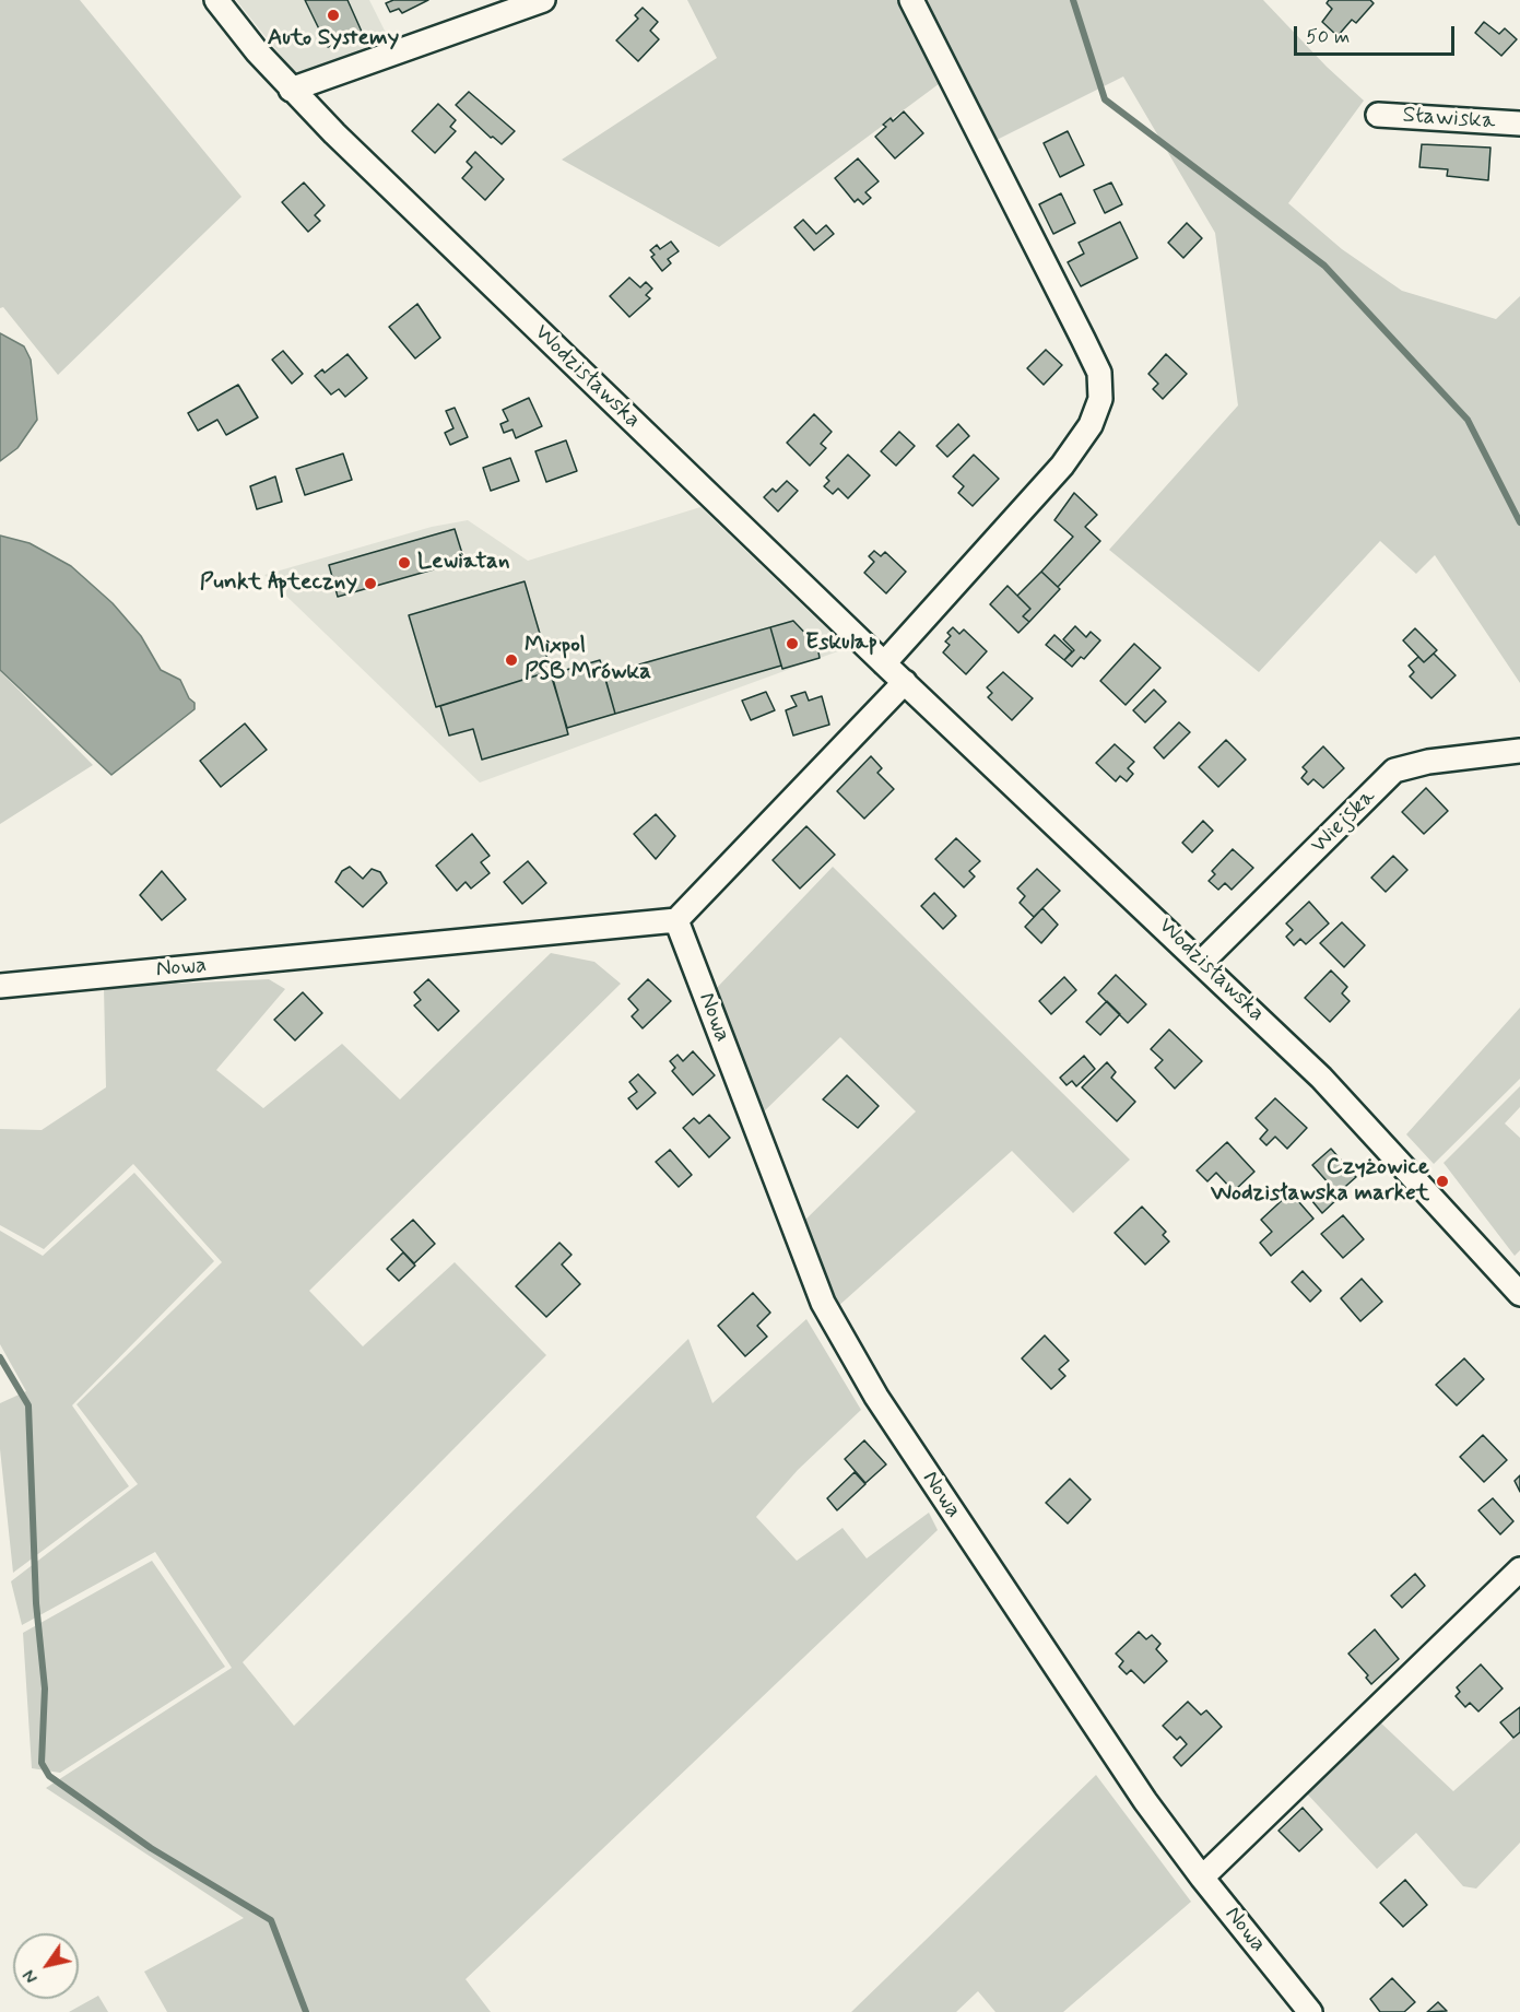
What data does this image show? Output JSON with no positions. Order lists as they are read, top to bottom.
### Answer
{
  "streets": {
    "street": [
      "Stawiska",
      "Wodzisławska",
      "Wiejska",
      "Nowa"
    ]
  },
  "crossings": [
    ["Wodzisławska", "Wiejska"]
  ],
  "places": [
    "Auto Systemy",
    "Lewiatan",
    "Punkt Apteczny",
    "Eskulap",
    "Mixpol PSB Mrówka",
    "Czyżowice Wodzisławska market"
  ],
  "scale_bar": "50 m",
  "north": "bottom left"
}
